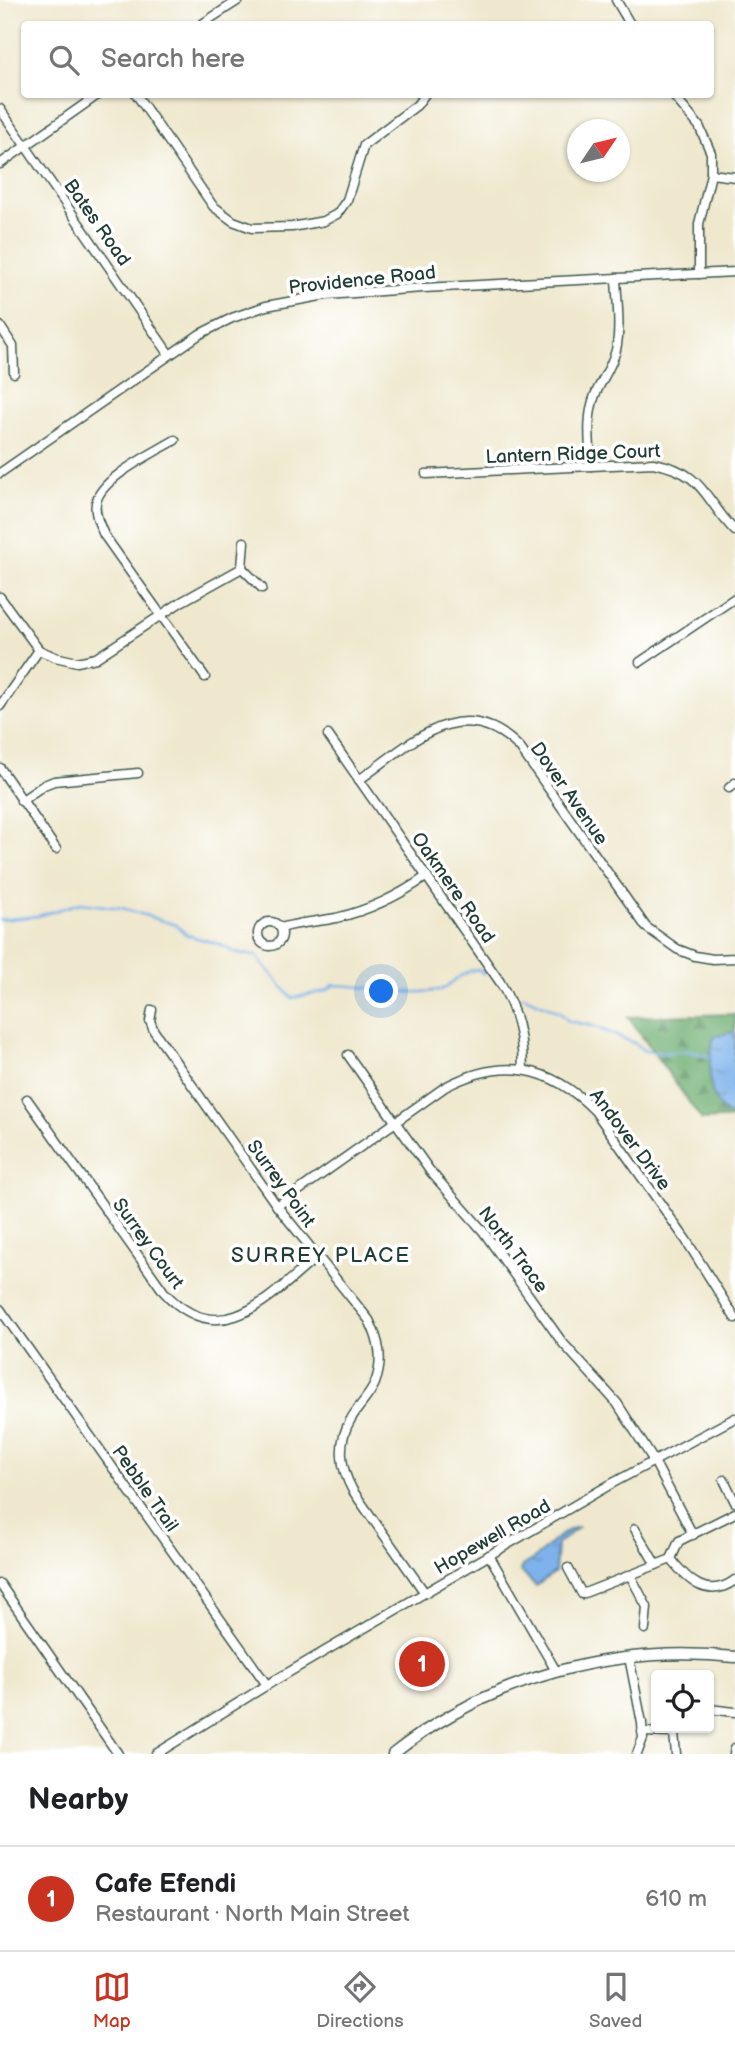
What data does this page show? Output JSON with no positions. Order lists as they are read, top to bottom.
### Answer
{
  "streets": {
    "street": [
      "Bates Road",
      "Providence Road",
      "Lantern Ridge Court",
      "Dover Avenue",
      "Oakmere Road",
      "Andover Drive",
      "Surrey Point",
      "Surrey Court",
      "North Trace",
      "Pebble Trail",
      "Hopewell Road"
    ]
  },
  "crossings": [
    ["Bates Road", "Providence Road"],
    ["Dover Avenue", "Oakmere Road"],
    ["Oakmere Road", "Andover Drive"],
    ["Andover Drive", "Surrey Point"],
    ["Andover Drive", "North Trace"],
    ["Surrey Point", "Surrey Court"],
    ["Surrey Point", "Hopewell Road"],
    ["North Trace", "Hopewell Road"],
    ["Pebble Trail", "Hopewell Road"]
  ],
  "districts": ["SURREY PLACE"],
  "north": "top right",
  "page": {
    "search": "Search here",
    "pins": "1",
    "heading": "Nearby",
    "list": [
      {
        "mark": "1",
        "name": "Cafe Efendi",
        "note": "Restaurant · North Main Street",
        "value": "610 m"
      }
    ],
    "nav": ["Map", "Directions", "Saved"]
  }
}
